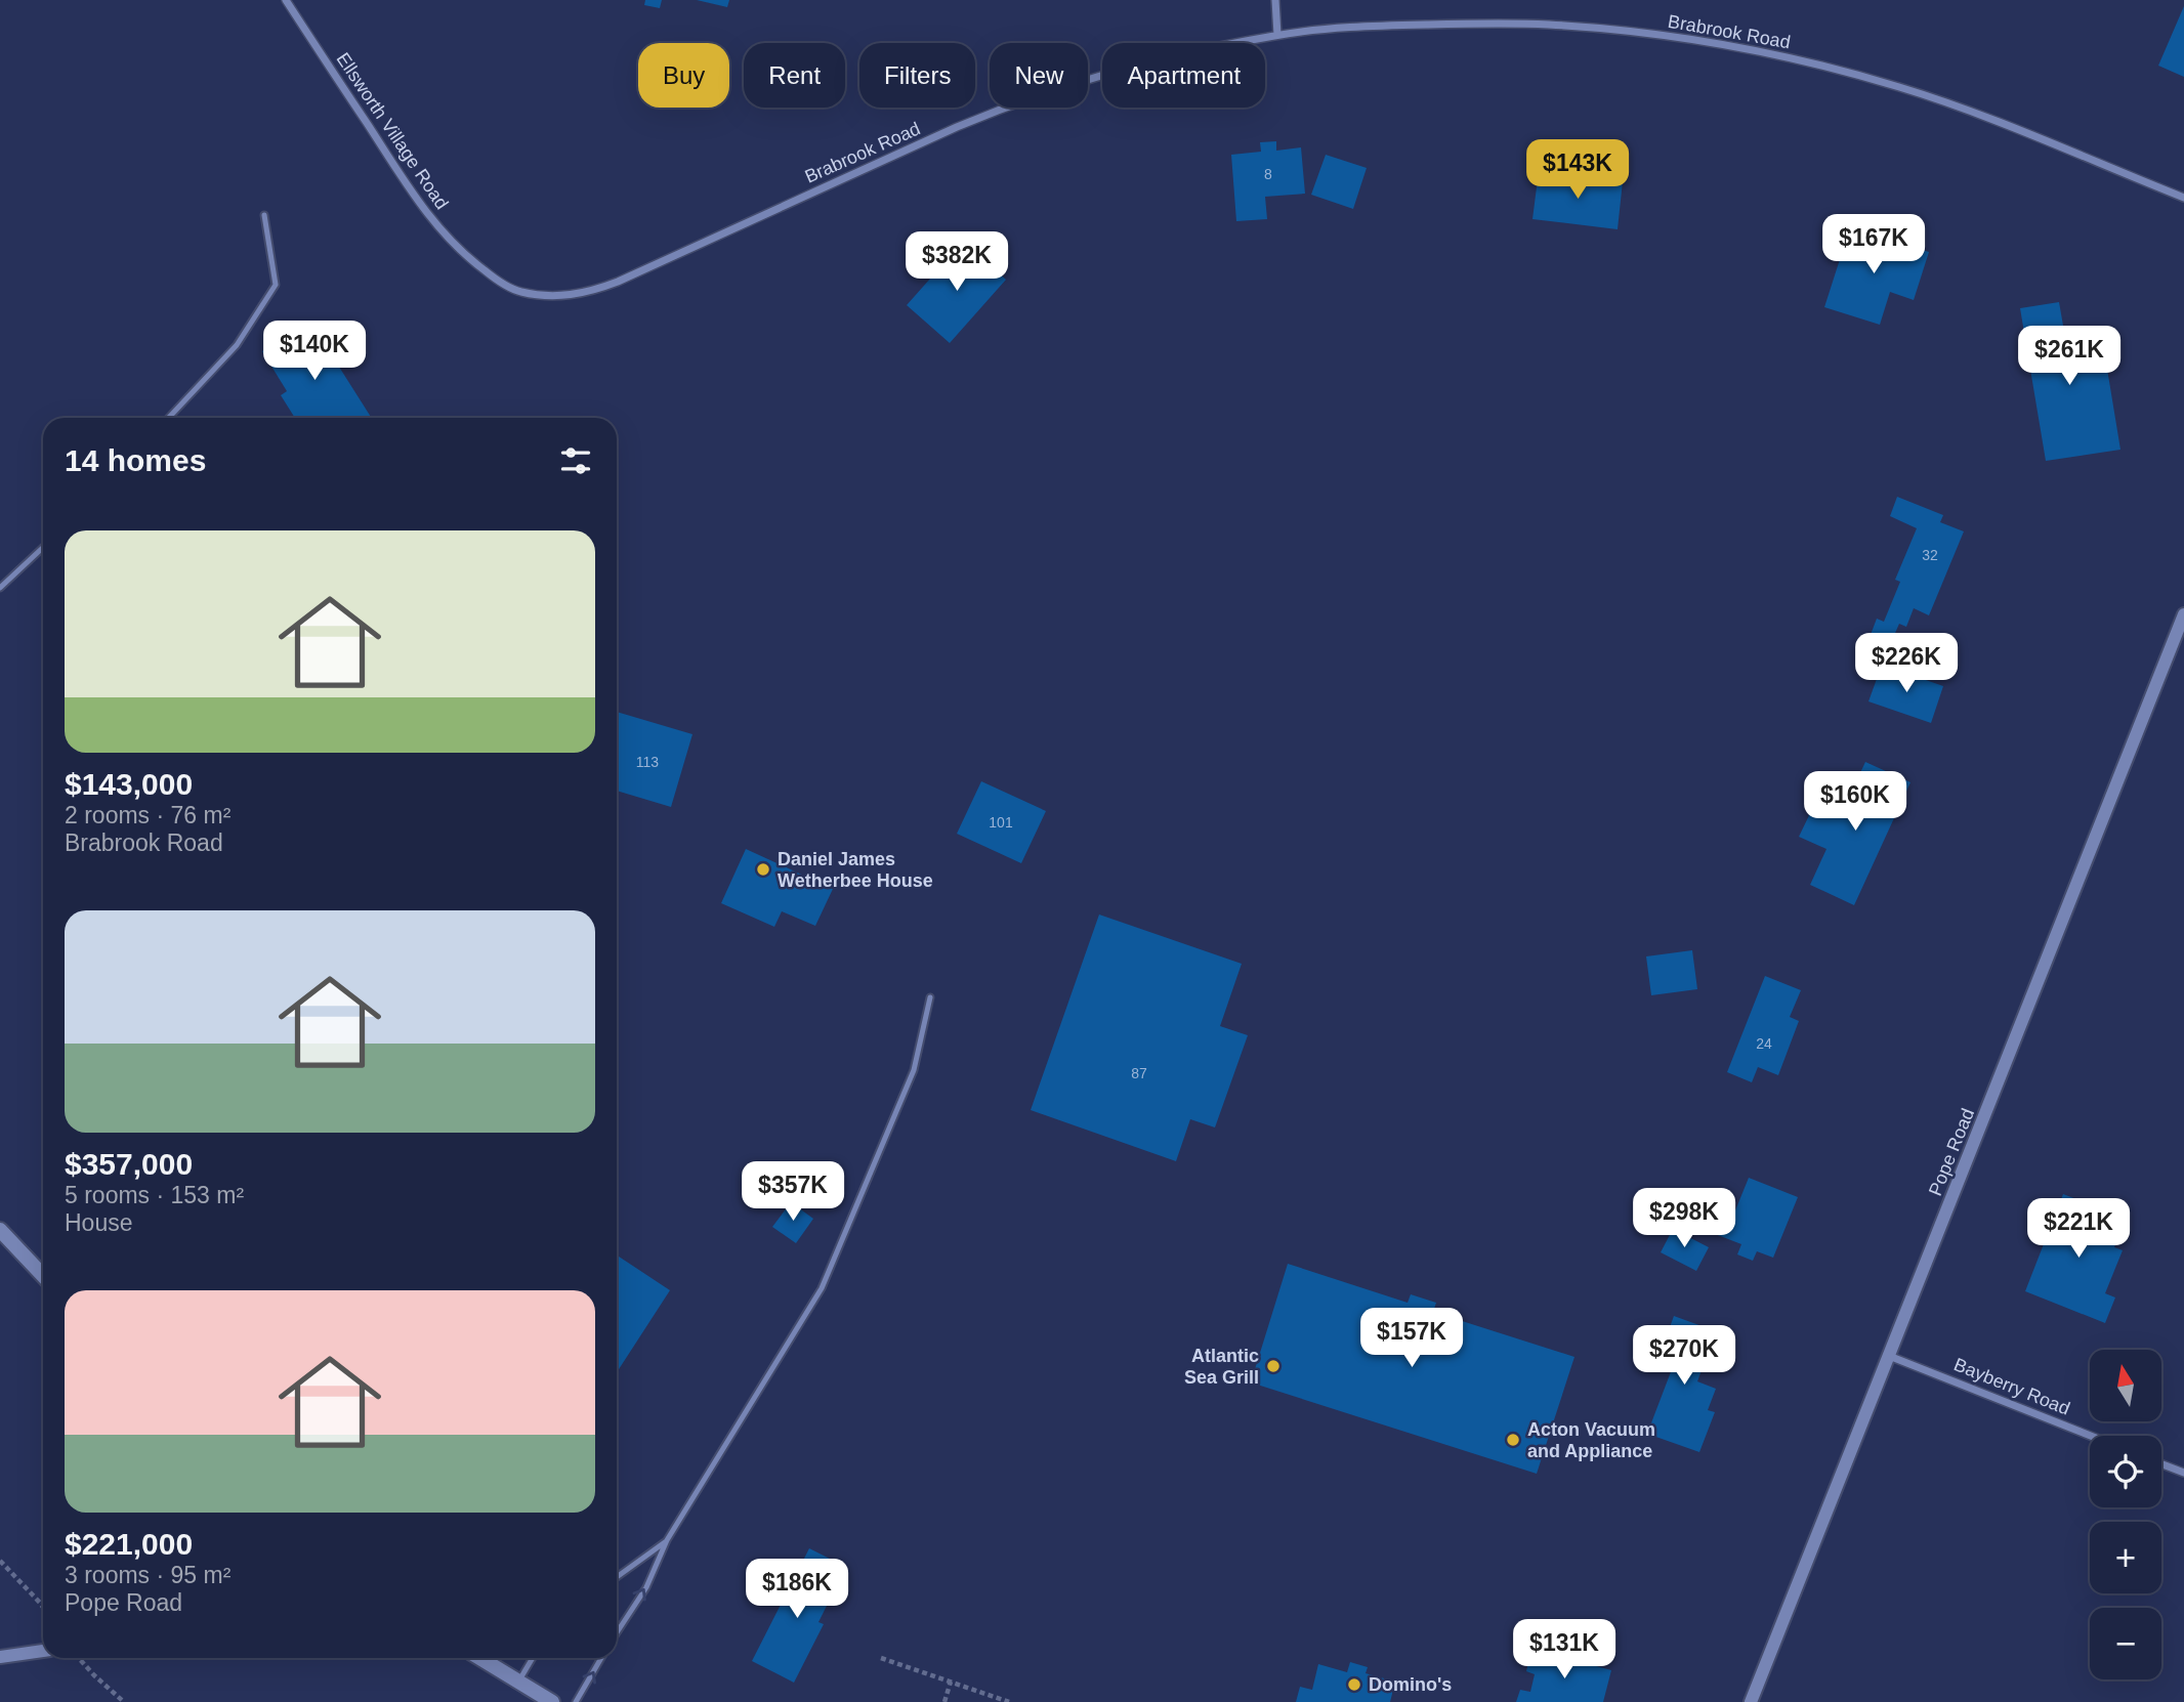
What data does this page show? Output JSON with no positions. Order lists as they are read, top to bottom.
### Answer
{
  "streets": {
    "street": [
      "Brabrook Road",
      "Ellsworth Village Road",
      "Pope Road",
      "Bayberry Road"
    ]
  },
  "crossings": [
    ["Brabrook Road", "Ellsworth Village Road"],
    ["Pope Road", "Bayberry Road"]
  ],
  "places": [
    "Daniel James Wetherbee House",
    "Atlantic Sea Grill",
    "Acton Vacuum and Appliance",
    "Domino's"
  ],
  "house_numbers": [
    "8",
    "32",
    "113",
    "101",
    "24",
    "87"
  ],
  "north": "top",
  "page": {
    "chip": [
      "Buy",
      "Rent",
      "Filters",
      "New",
      "Apartment"
    ],
    "price": [
      "$143K",
      "$167K",
      "$382K",
      "$140K",
      "$261K",
      "$226K",
      "$160K",
      "$357K",
      "$298K",
      "$221K",
      "$157K",
      "$270K",
      "$186K",
      "$131K"
    ],
    "heading": "14 homes",
    "list": [
      {
        "name": "$143,000",
        "note": "2 rooms · 76 m² · Brabrook Road"
      },
      {
        "name": "$357,000",
        "note": "5 rooms · 153 m² · House"
      },
      {
        "name": "$221,000",
        "note": "3 rooms · 95 m² · Pope Road"
      }
    ],
    "map_buttons": ["+", "−"]
  }
}
